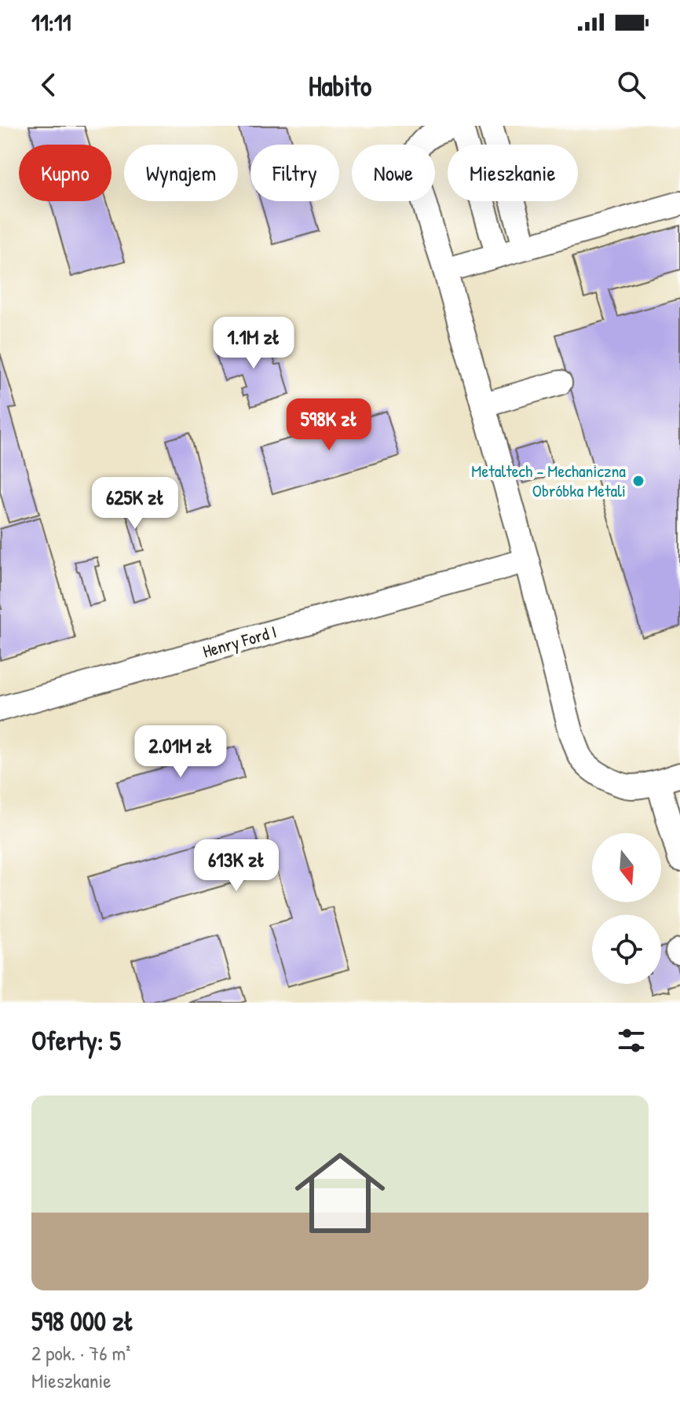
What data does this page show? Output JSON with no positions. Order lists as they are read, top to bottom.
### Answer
{
  "streets": {
    "street": ["Henry Ford I"]
  },
  "places": ["Metaltech - Mechaniczna Obróbka Metali"],
  "north": "bottom",
  "page": {
    "status": "11:11",
    "header": "Habito",
    "chip": [
      "Kupno",
      "Wynajem",
      "Filtry",
      "Nowe",
      "Mieszkanie"
    ],
    "price": [
      "1.1M zł",
      "598K zł",
      "625K zł",
      "2.01M zł",
      "613K zł"
    ],
    "heading": "Oferty: 5",
    "list": [
      {
        "name": "598 000 zł",
        "note": "2 pok. · 76 m² · Mieszkanie"
      }
    ]
  }
}
